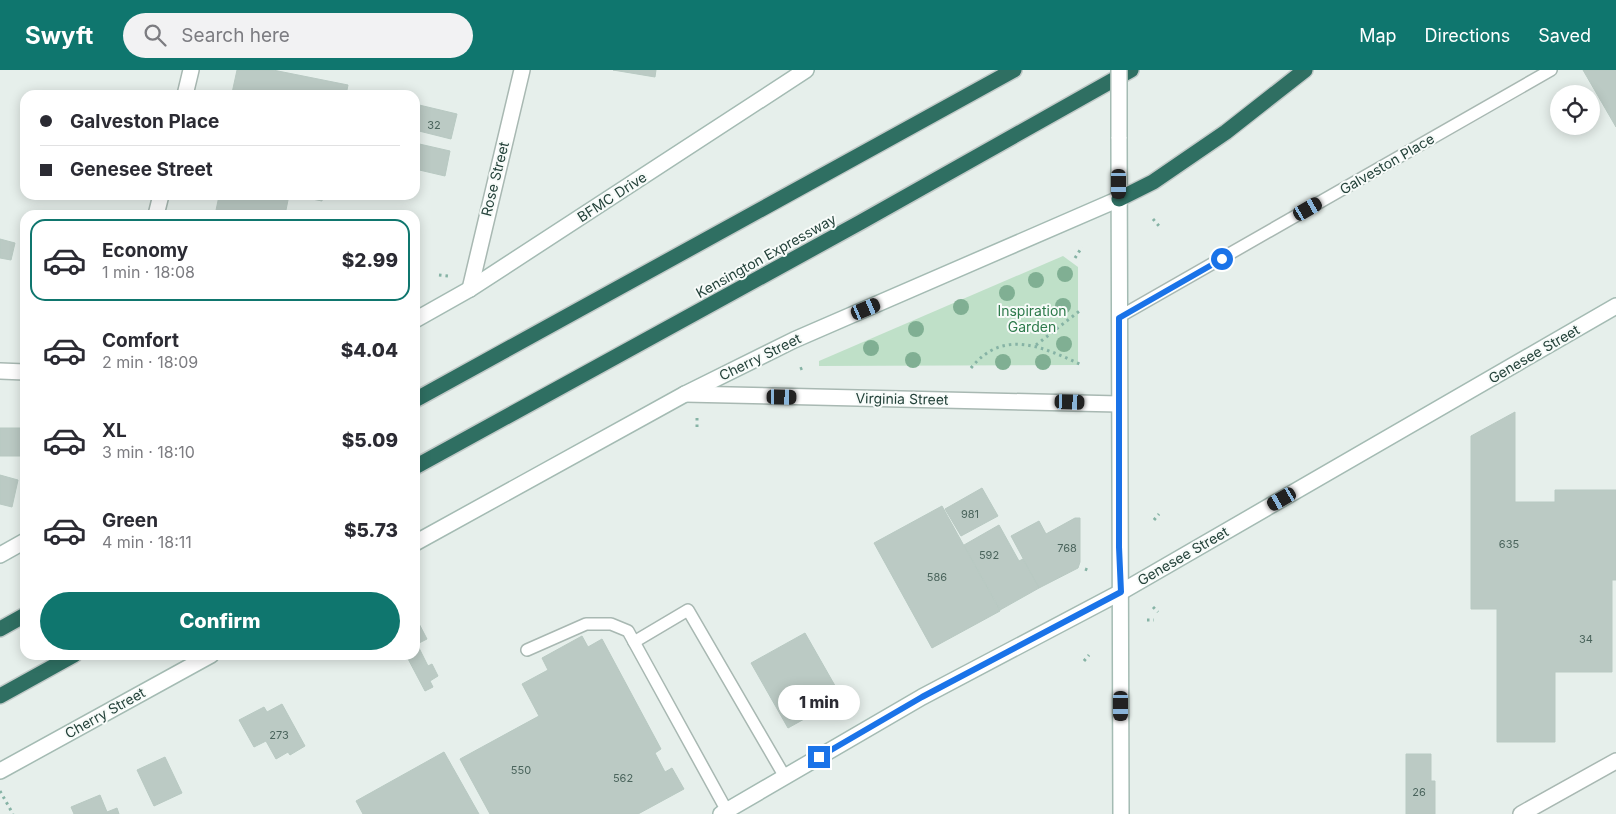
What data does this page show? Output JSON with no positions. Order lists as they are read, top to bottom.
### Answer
{
  "streets": {
    "highway": ["Kensington Expressway"],
    "street": [
      "Rose Street",
      "BFMC Drive",
      "Genesee Street",
      "Cherry Street",
      "Virginia Street"
    ],
    "lane": ["Galveston Place"]
  },
  "crossings": [
    ["Rose Street", "BFMC Drive"],
    ["Cherry Street", "Virginia Street"]
  ],
  "parks": ["Inspiration Garden"],
  "house_numbers": [
    "32",
    "981",
    "635",
    "768",
    "592",
    "586",
    "34",
    "273",
    "550",
    "562",
    "26"
  ],
  "page": {
    "header": "Swyft",
    "search": "Search here",
    "nav": ["Map", "Directions", "Saved"],
    "banner": ["Galveston Place", "Genesee Street"],
    "list": [
      {
        "name": "Economy",
        "note": "1 min · 18:08",
        "value": "$2.99"
      },
      {
        "name": "Comfort",
        "note": "2 min · 18:09",
        "value": "$4.04"
      },
      {
        "name": "XL",
        "note": "3 min · 18:10",
        "value": "$5.09"
      },
      {
        "name": "Green",
        "note": "4 min · 18:11",
        "value": "$5.73"
      }
    ],
    "buttons": "Confirm",
    "bubble": "1 min"
  }
}
